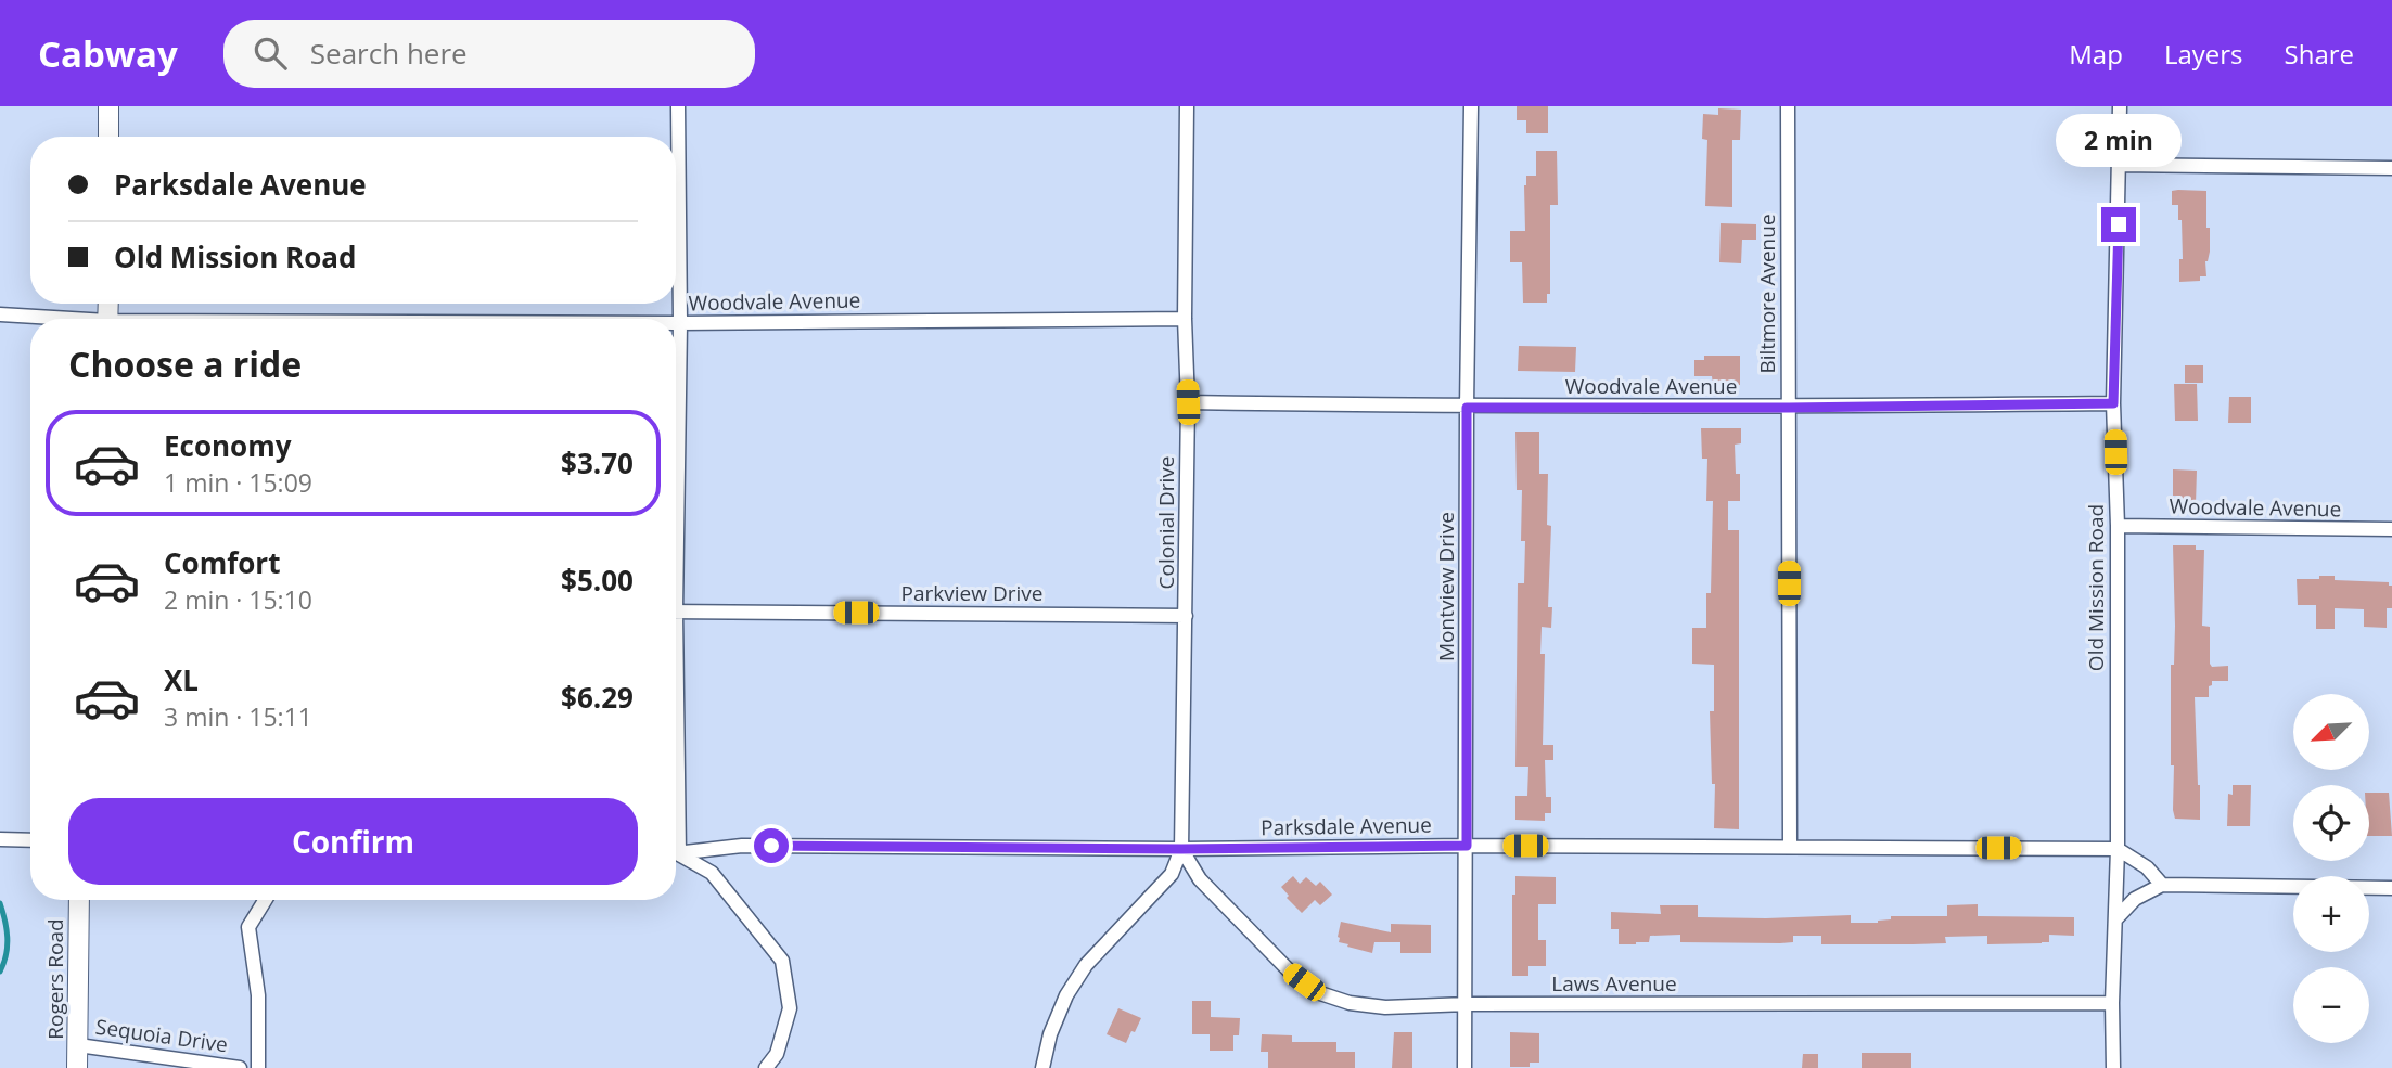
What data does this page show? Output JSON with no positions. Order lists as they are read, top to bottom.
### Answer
{
  "streets": {
    "street": [
      "Biltmore Avenue",
      "Woodvale Avenue",
      "Colonial Drive",
      "Montview Drive",
      "Old Mission Road",
      "Parkview Drive",
      "Parksdale Avenue",
      "Rogers Road",
      "Laws Avenue",
      "Sequoia Drive"
    ]
  },
  "crossings": [
    ["Biltmore Avenue", "Woodvale Avenue"],
    ["Biltmore Avenue", "Parksdale Avenue"],
    ["Woodvale Avenue", "Colonial Drive"],
    ["Woodvale Avenue", "Montview Drive"],
    ["Woodvale Avenue", "Old Mission Road"],
    ["Colonial Drive", "Parkview Drive"],
    ["Colonial Drive", "Parksdale Avenue"],
    ["Colonial Drive", "Laws Avenue"],
    ["Montview Drive", "Parksdale Avenue"],
    ["Montview Drive", "Laws Avenue"],
    ["Old Mission Road", "Parksdale Avenue"],
    ["Old Mission Road", "Laws Avenue"],
    ["Parksdale Avenue", "Laws Avenue"],
    ["Rogers Road", "Sequoia Drive"]
  ],
  "north": "bottom left",
  "page": {
    "header": "Cabway",
    "search": "Search here",
    "nav": ["Map", "Layers", "Share"],
    "bubble": "2 min",
    "banner": ["Parksdale Avenue", "Old Mission Road"],
    "heading": "Choose a ride",
    "list": [
      {
        "name": "Economy",
        "note": "1 min · 15:09",
        "value": "$3.70"
      },
      {
        "name": "Comfort",
        "note": "2 min · 15:10",
        "value": "$5.00"
      },
      {
        "name": "XL",
        "note": "3 min · 15:11",
        "value": "$6.29"
      }
    ],
    "map_buttons": ["+", "−"],
    "buttons": "Confirm"
  }
}
